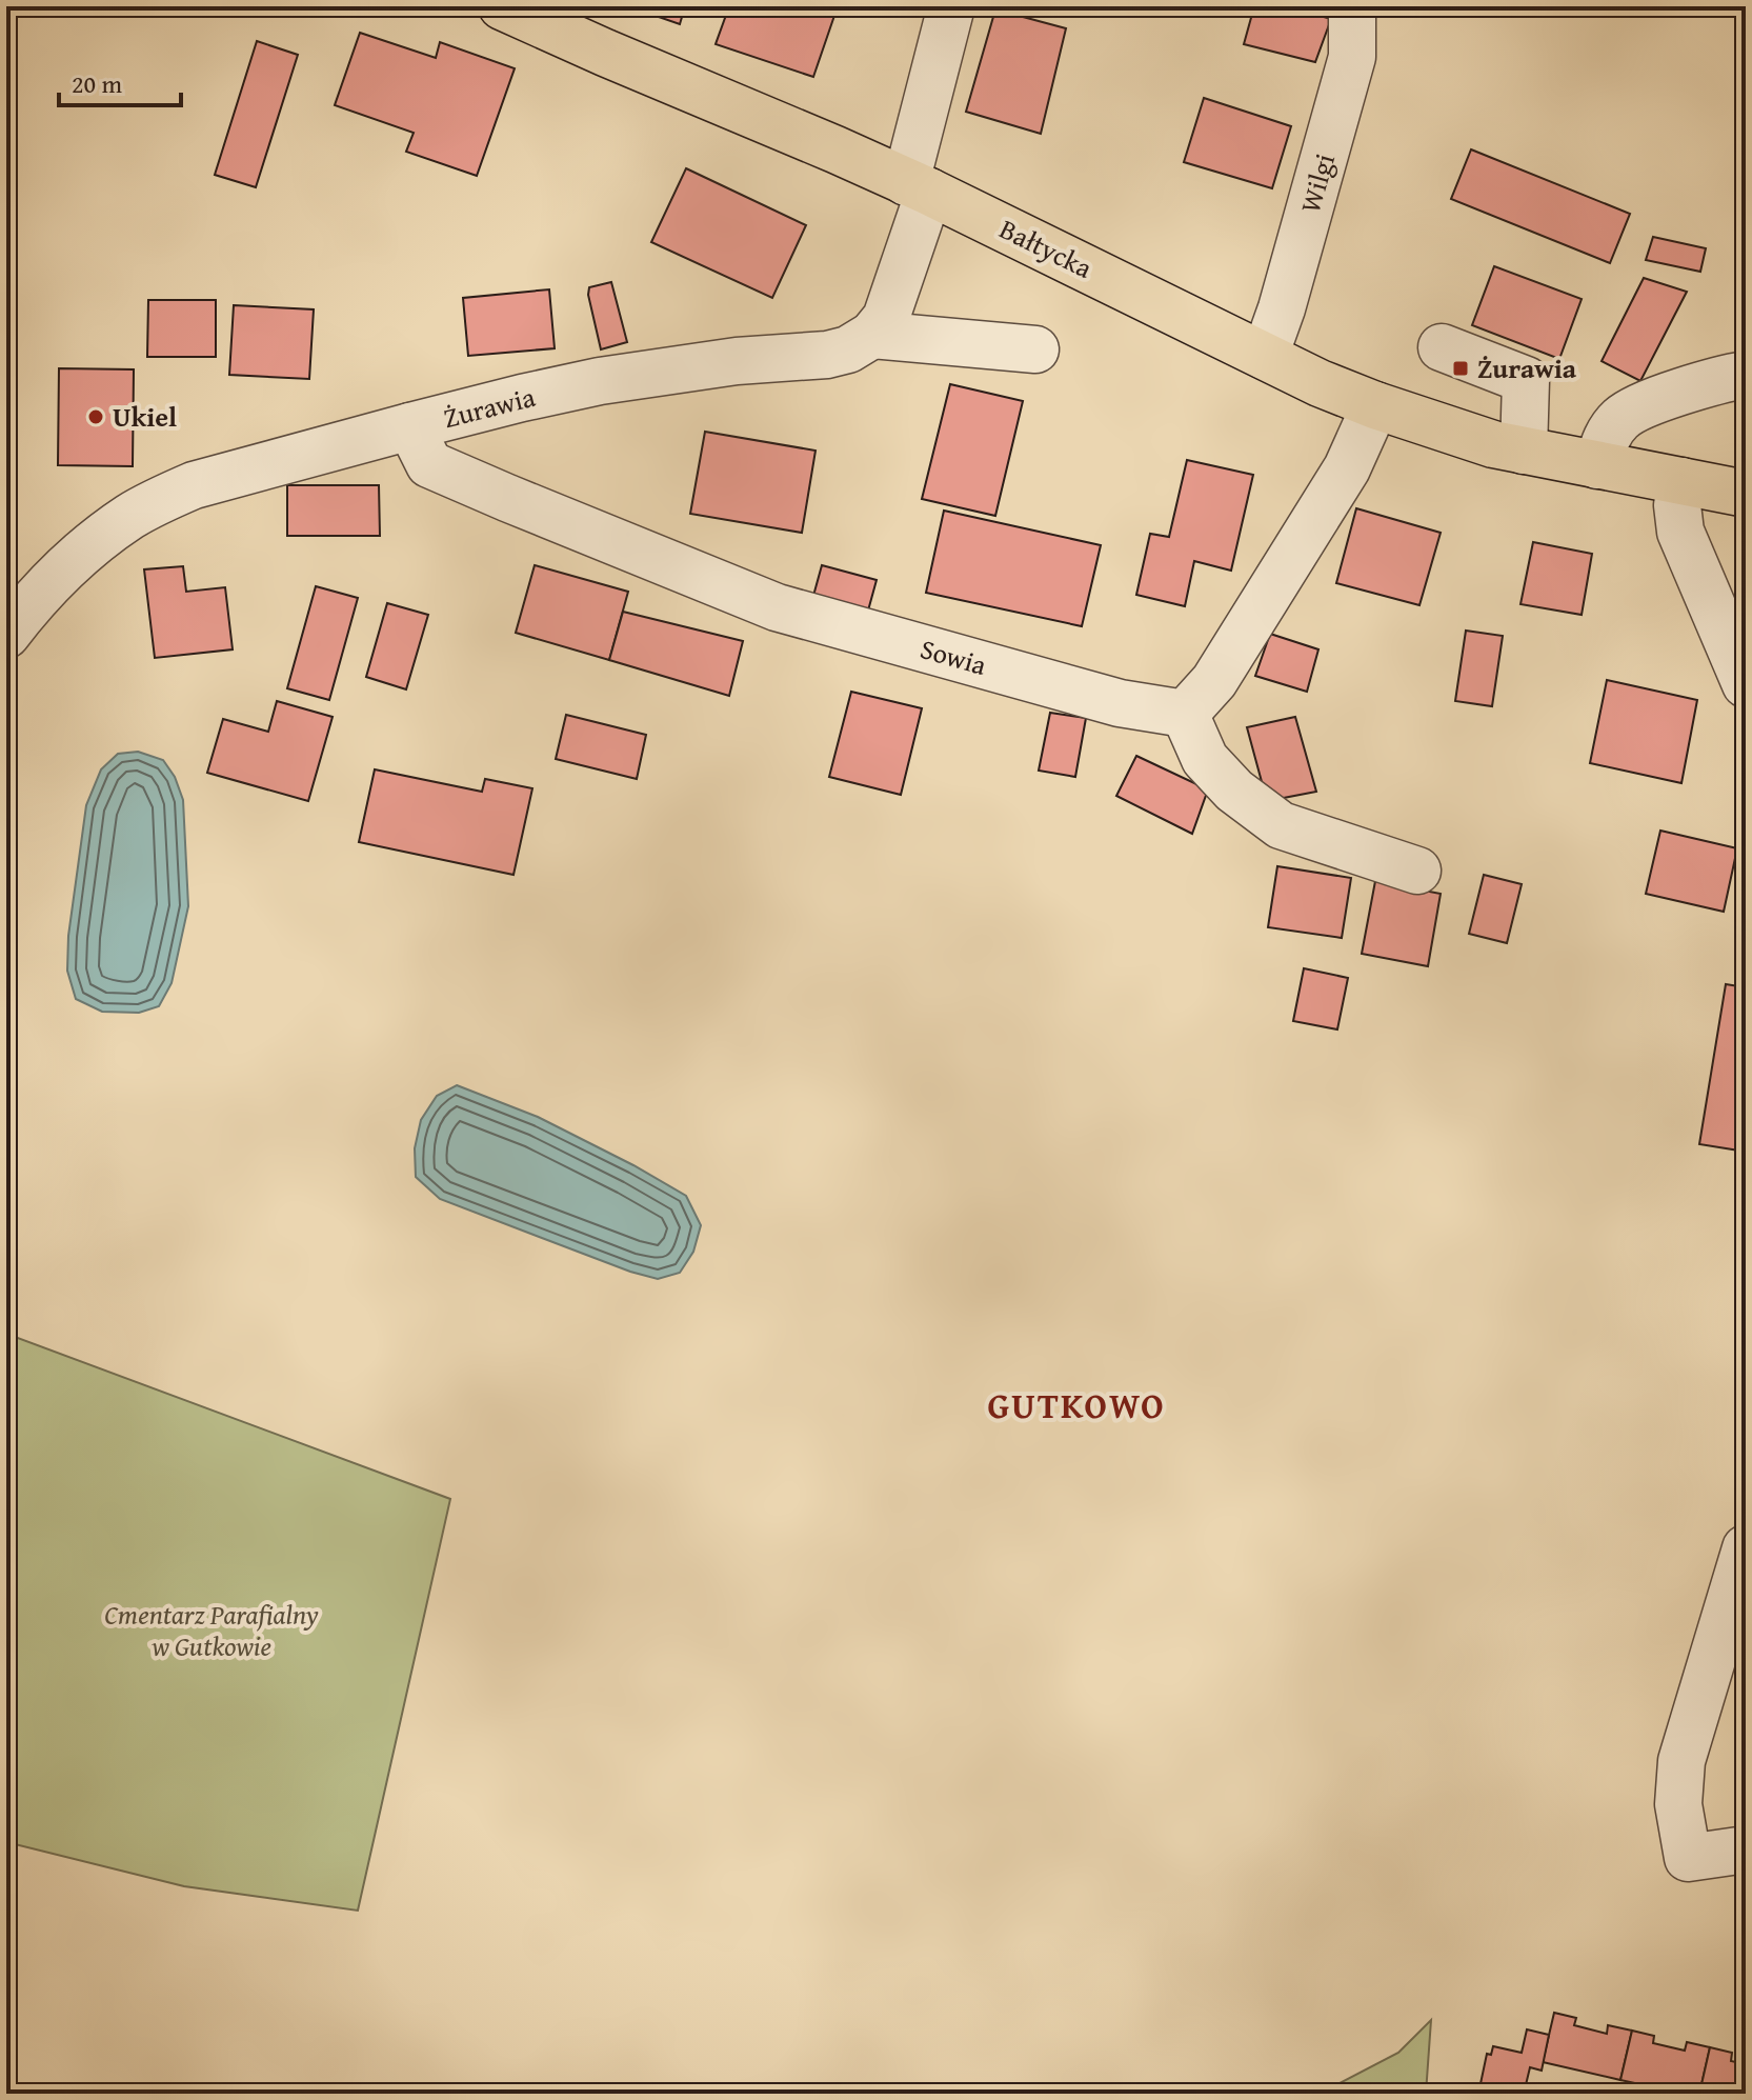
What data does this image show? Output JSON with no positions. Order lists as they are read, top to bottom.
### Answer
{
  "streets": {
    "main road": ["Bałtycka"],
    "street": ["Wilgi", "Żurawia", "Sowia"]
  },
  "crossings": [
    ["Wilgi", "Bałtycka"],
    ["Żurawia", "Sowia"]
  ],
  "districts": ["GUTKOWO"],
  "parks": ["Cmentarz Parafialny w Gutkowie"],
  "places": {
    "transit": ["Żurawia"],
    "other": ["Ukiel"]
  },
  "scale_bar": "20 m"
}
